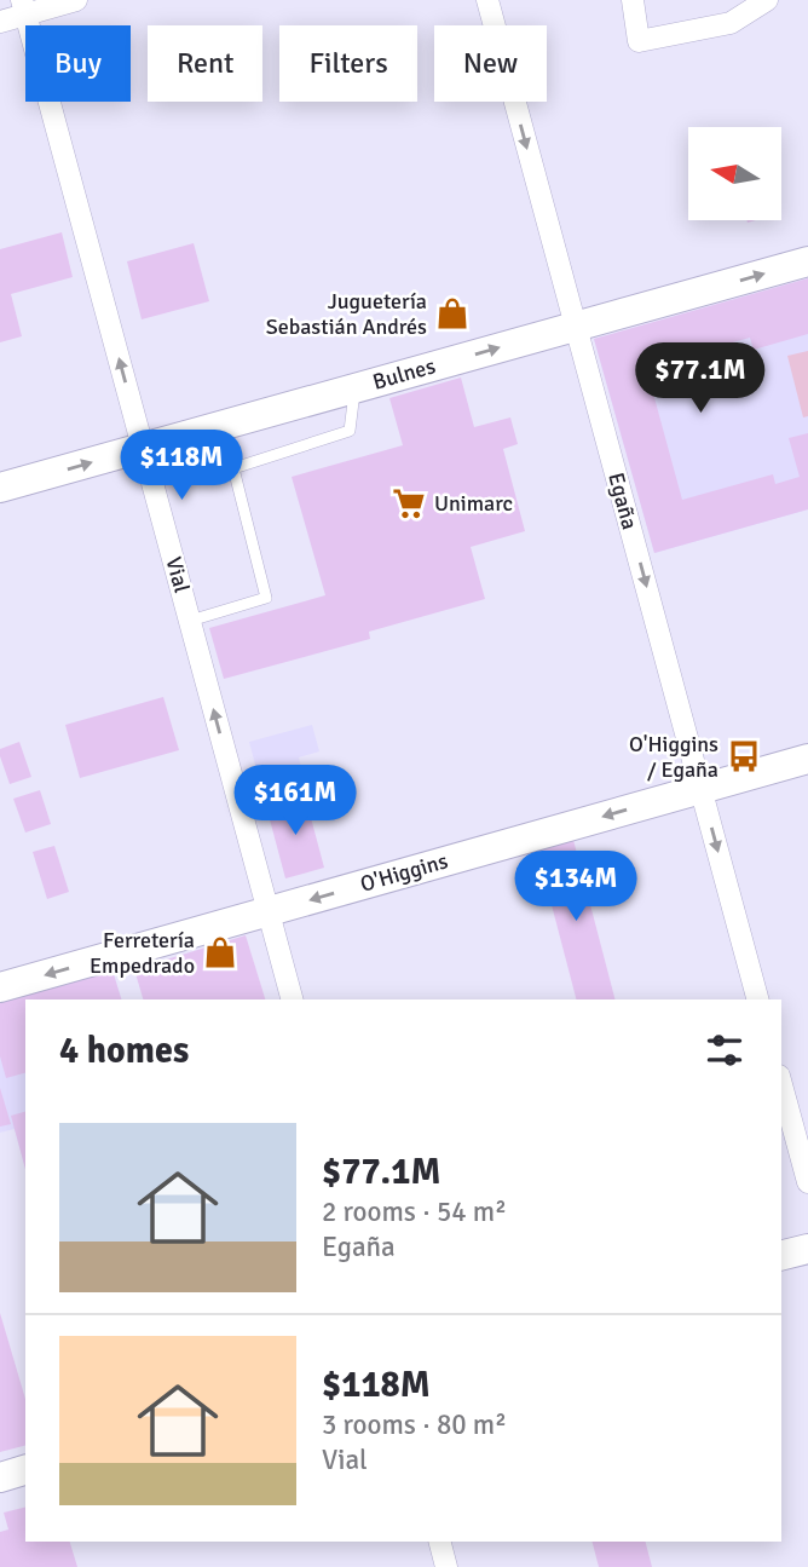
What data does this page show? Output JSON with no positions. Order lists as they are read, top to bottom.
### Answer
{
  "streets": {
    "main road": ["Bulnes", "O'Higgins"],
    "street": ["Egaña", "Vial"]
  },
  "crossings": [
    ["Bulnes", "Egaña"],
    ["Bulnes", "Vial"],
    ["Egaña", "O'Higgins"],
    ["Vial", "O'Higgins"]
  ],
  "one_way": [
    "Bulnes",
    "Egaña",
    "Vial",
    "O'Higgins"
  ],
  "places": {
    "shop": ["Juguetería Sebastián Andrés", "Ferretería Empedrado"],
    "supermarket": ["Unimarc"],
    "bus stop": ["O'Higgins / Egaña"]
  },
  "north": "left",
  "page": {
    "chip": [
      "Buy",
      "Rent",
      "Filters",
      "New"
    ],
    "price": [
      "$77.1M",
      "$118M",
      "$161M",
      "$134M"
    ],
    "heading": "4 homes",
    "list": [
      {
        "name": "$77.1M",
        "note": "2 rooms · 54 m² · Egaña"
      },
      {
        "name": "$118M",
        "note": "3 rooms · 80 m² · Vial"
      }
    ]
  }
}
